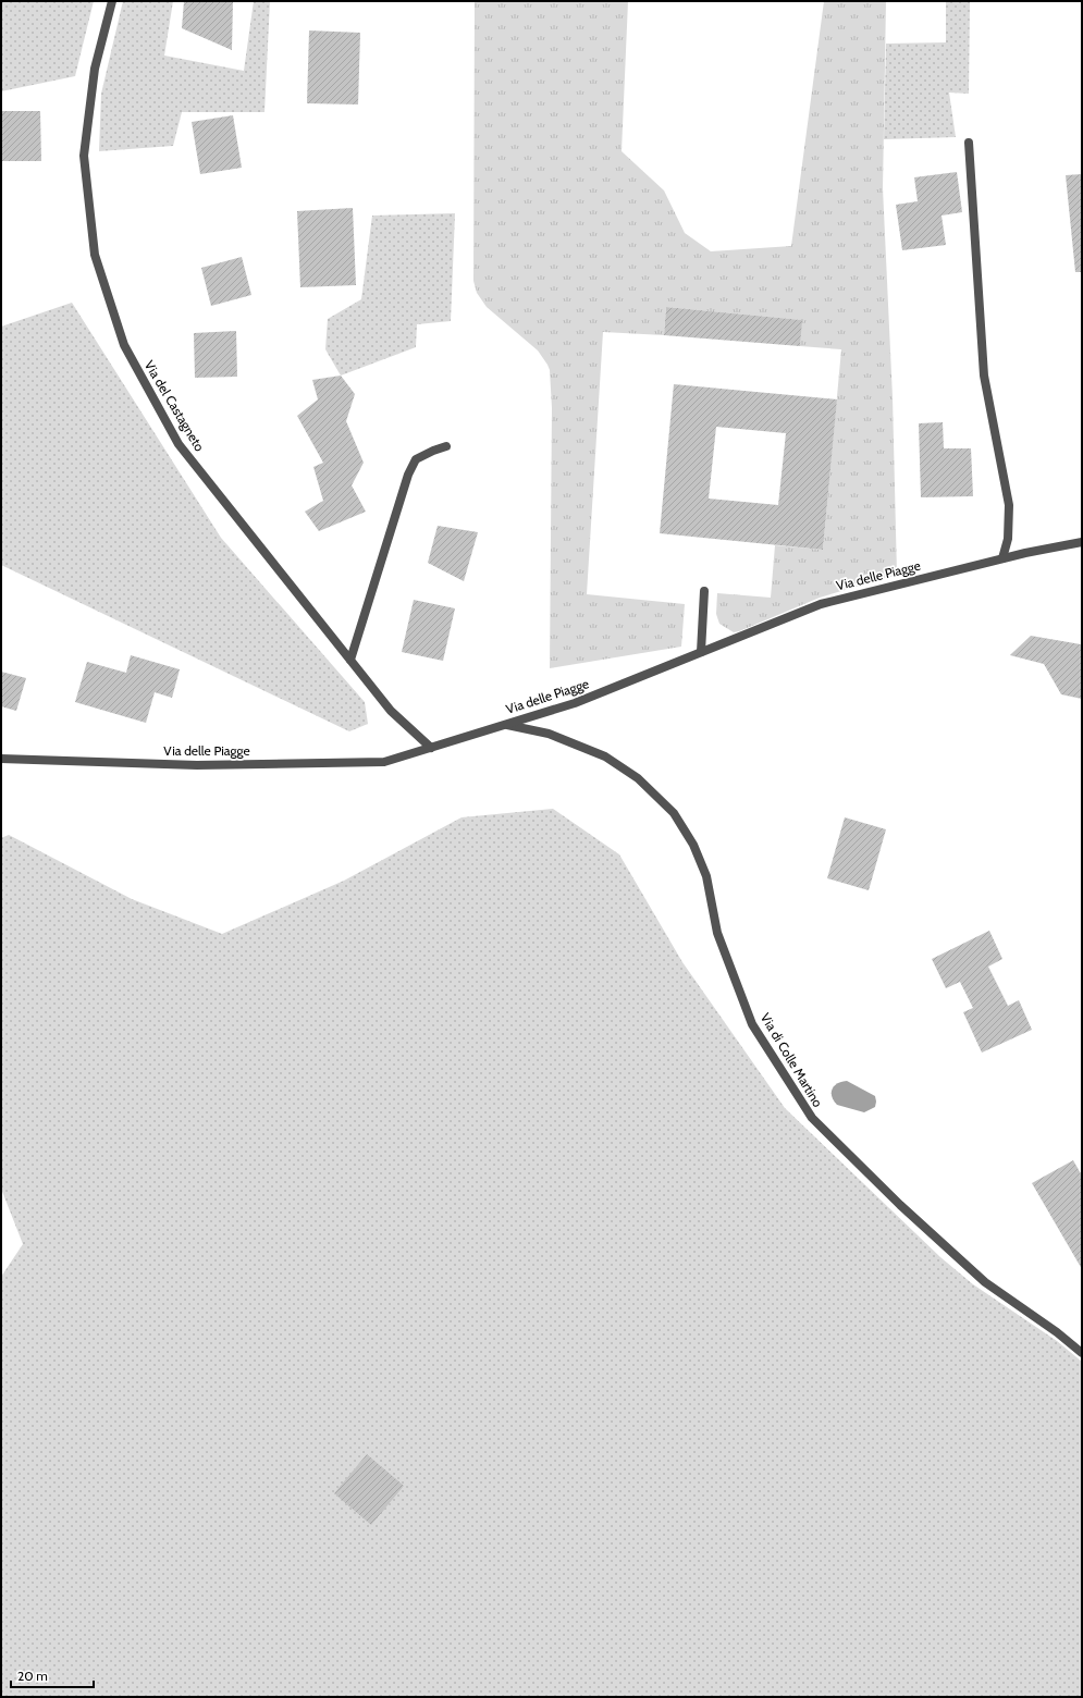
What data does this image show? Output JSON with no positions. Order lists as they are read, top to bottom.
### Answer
{
  "streets": {
    "street": ["Via del Castagneto", "Via delle Piagge", "Via di Colle Martino"]
  },
  "crossings": [
    ["Via del Castagneto", "Via delle Piagge"],
    ["Via delle Piagge", "Via di Colle Martino"]
  ],
  "scale_bar": "20 m"
}
